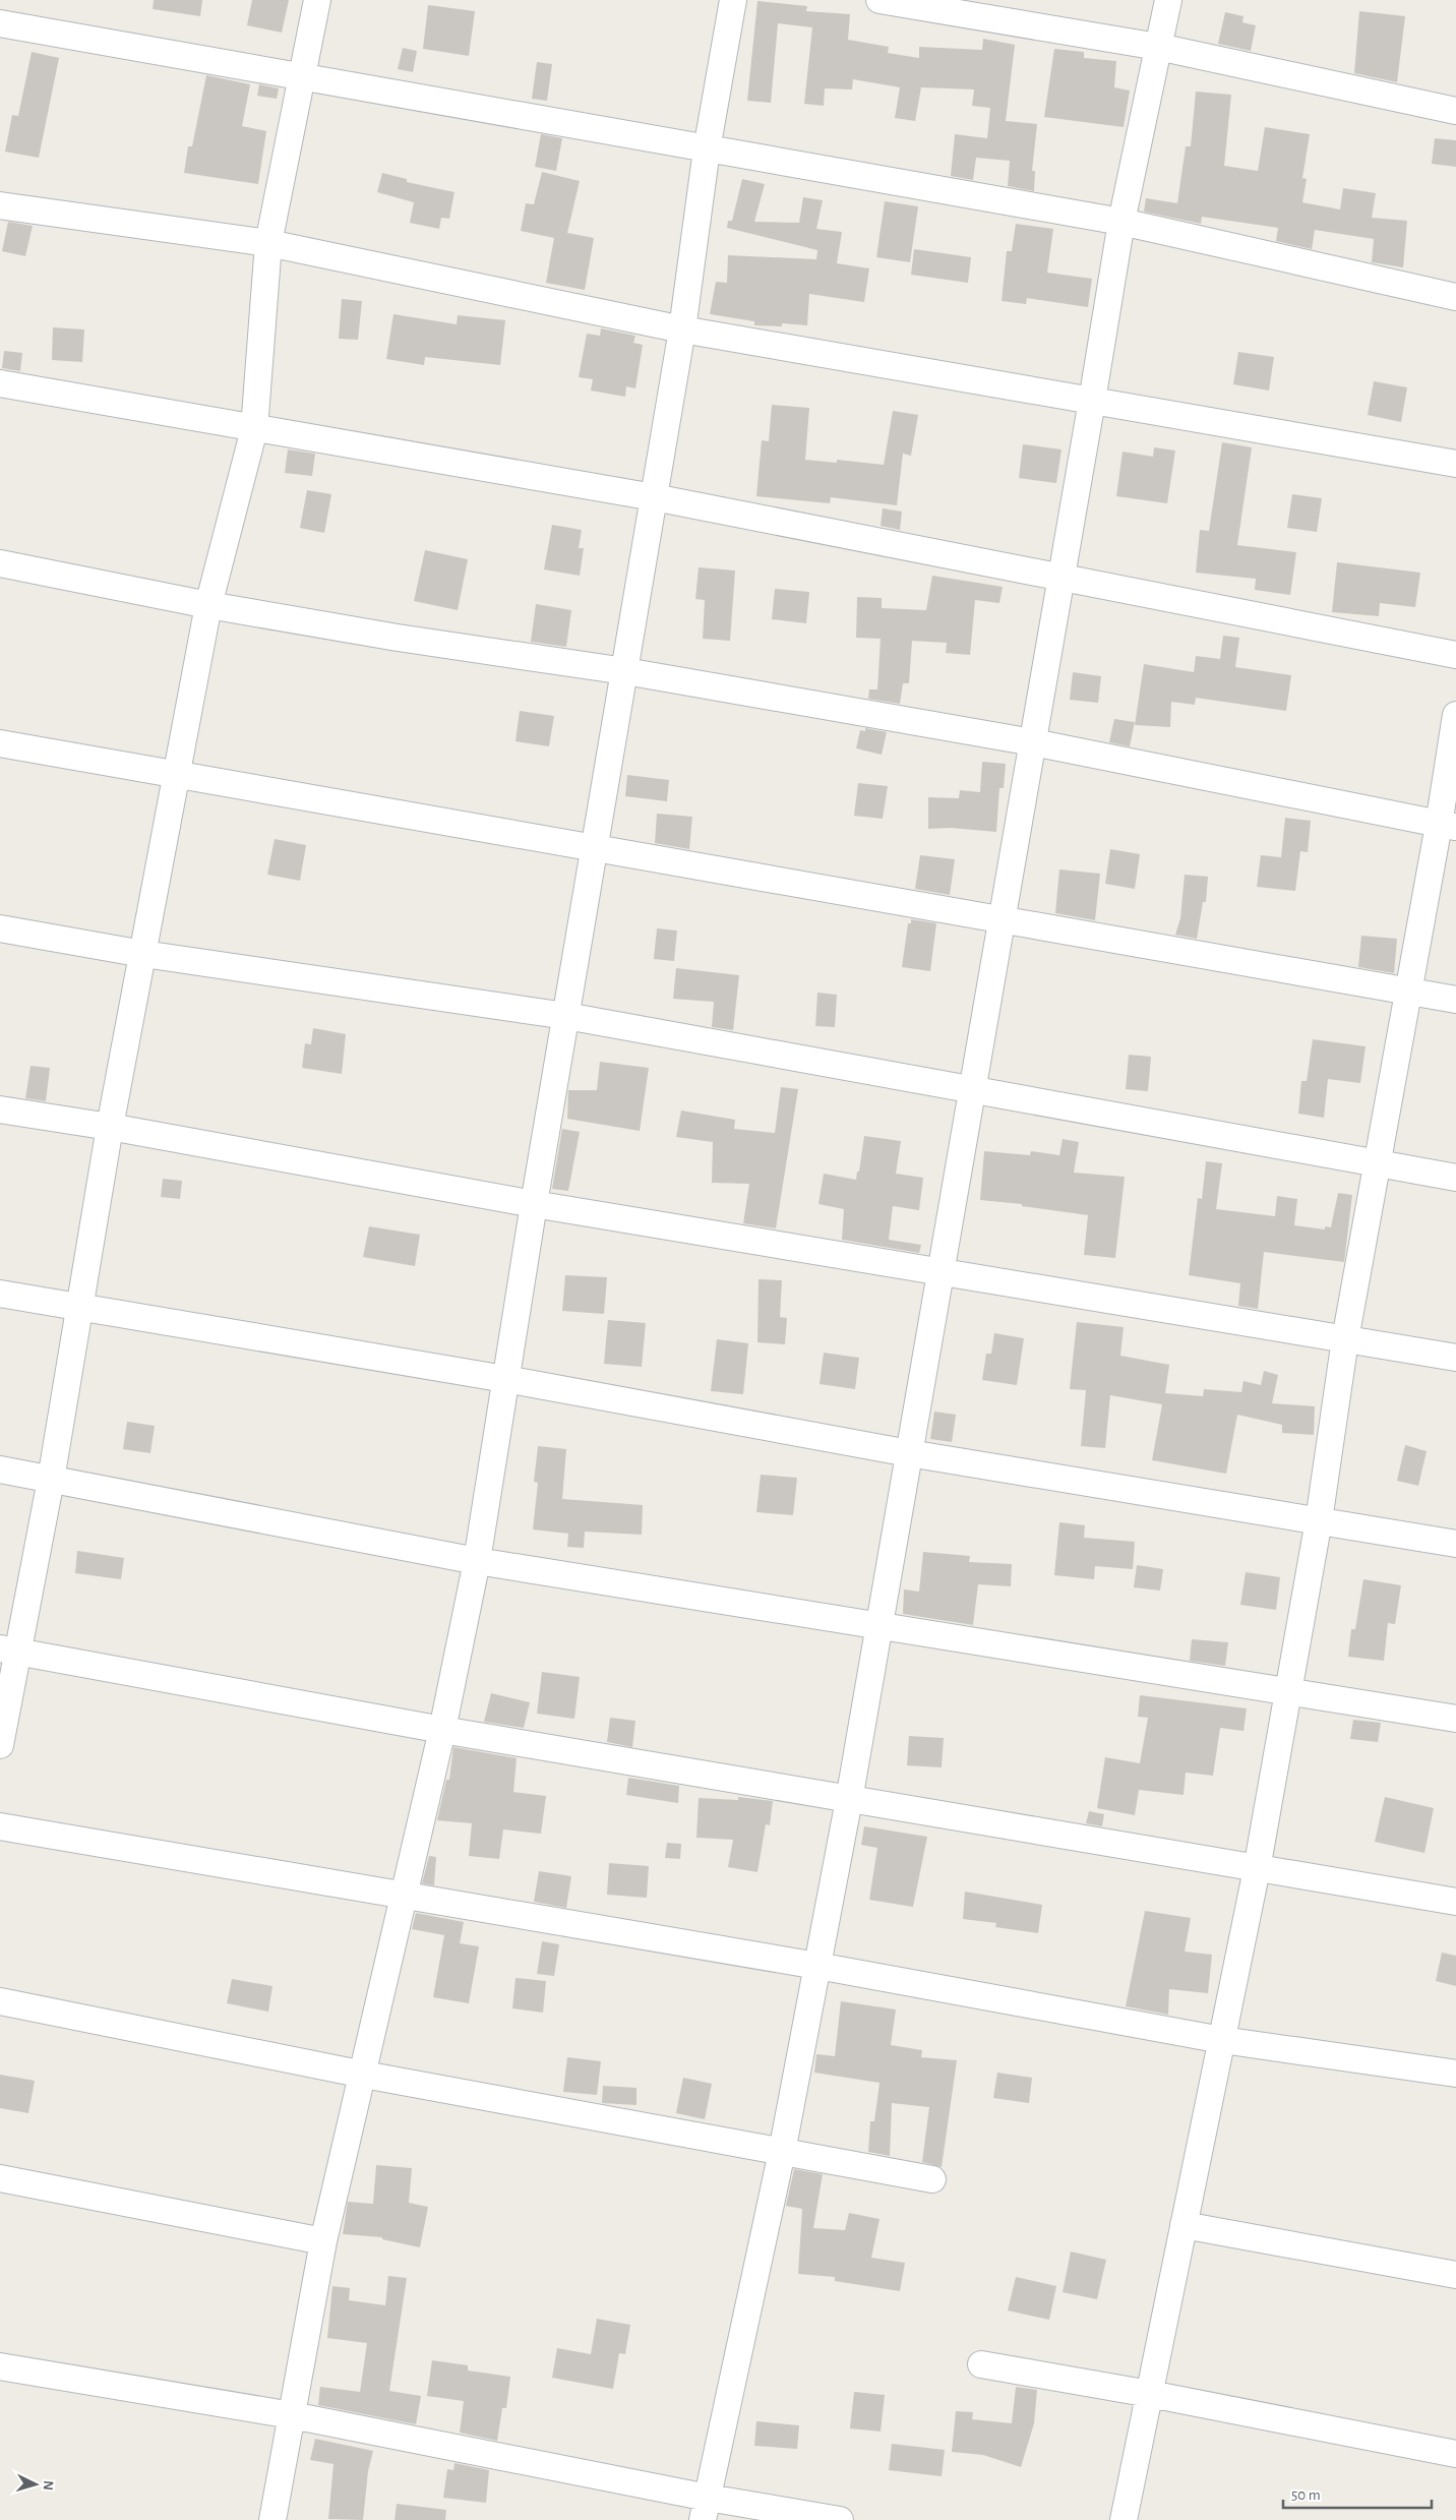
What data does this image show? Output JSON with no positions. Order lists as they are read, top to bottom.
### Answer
{
  "scale_bar": "50 m",
  "north": "right"
}
